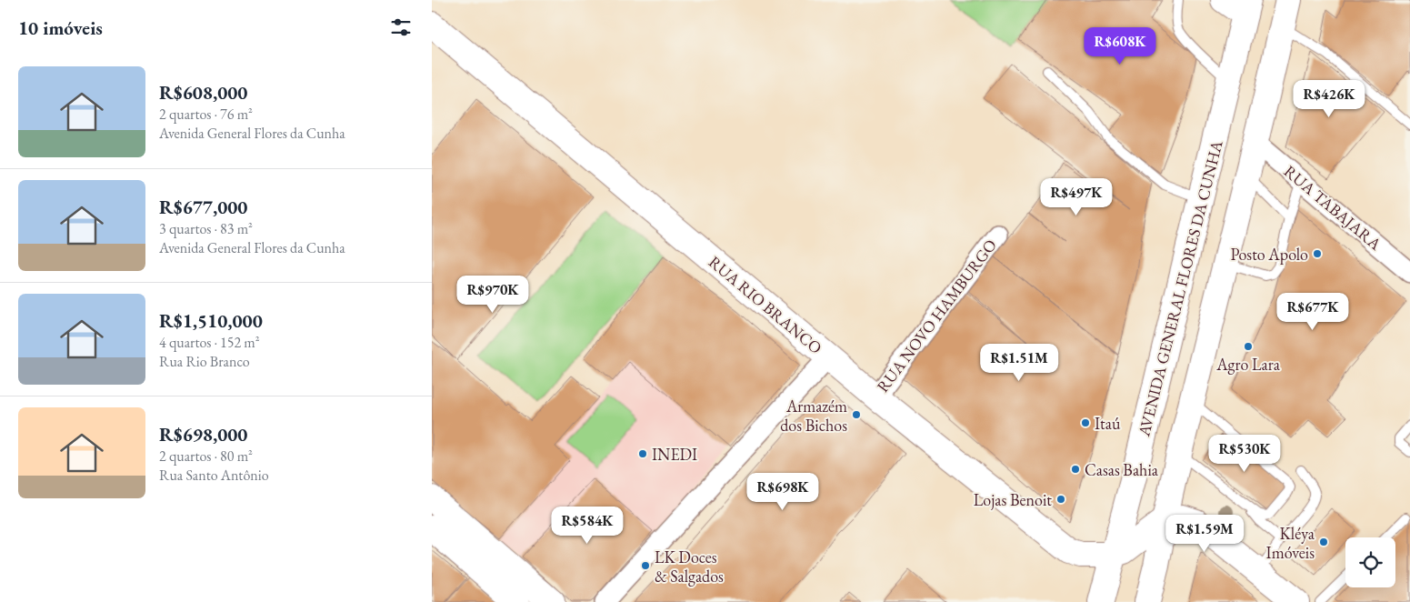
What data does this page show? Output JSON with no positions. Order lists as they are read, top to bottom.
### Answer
{
  "streets": {
    "main road": ["AVENIDA GENERAL FLORES DA CUNHA", "RUA RIO BRANCO"],
    "street": ["RUA TABAJARA", "RUA NOVO HAMBURGO"]
  },
  "crossings": [
    ["AVENIDA GENERAL FLORES DA CUNHA", "RUA RIO BRANCO"],
    ["RUA RIO BRANCO", "RUA NOVO HAMBURGO"]
  ],
  "places": [
    "Posto Apolo",
    "Agro Lara",
    "Armazém dos Bichos",
    "Itaú",
    "INEDI",
    "Casas Bahia",
    "Lojas Benoit",
    "Kléya Imóveis",
    "LK Doces & Salgados"
  ],
  "page": {
    "heading": "10 imóveis",
    "price": [
      "R$608K",
      "R$426K",
      "R$497K",
      "R$970K",
      "R$677K",
      "R$1.51M",
      "R$530K",
      "R$698K",
      "R$584K",
      "R$1.59M"
    ],
    "list": [
      {
        "name": "R$608,000",
        "note": "2 quartos · 76 m² · Avenida General Flores da Cunha"
      },
      {
        "name": "R$677,000",
        "note": "3 quartos · 83 m² · Avenida General Flores da Cunha"
      },
      {
        "name": "R$1,510,000",
        "note": "4 quartos · 152 m² · Rua Rio Branco"
      },
      {
        "name": "R$698,000",
        "note": "2 quartos · 80 m² · Rua Santo Antônio"
      }
    ]
  }
}
